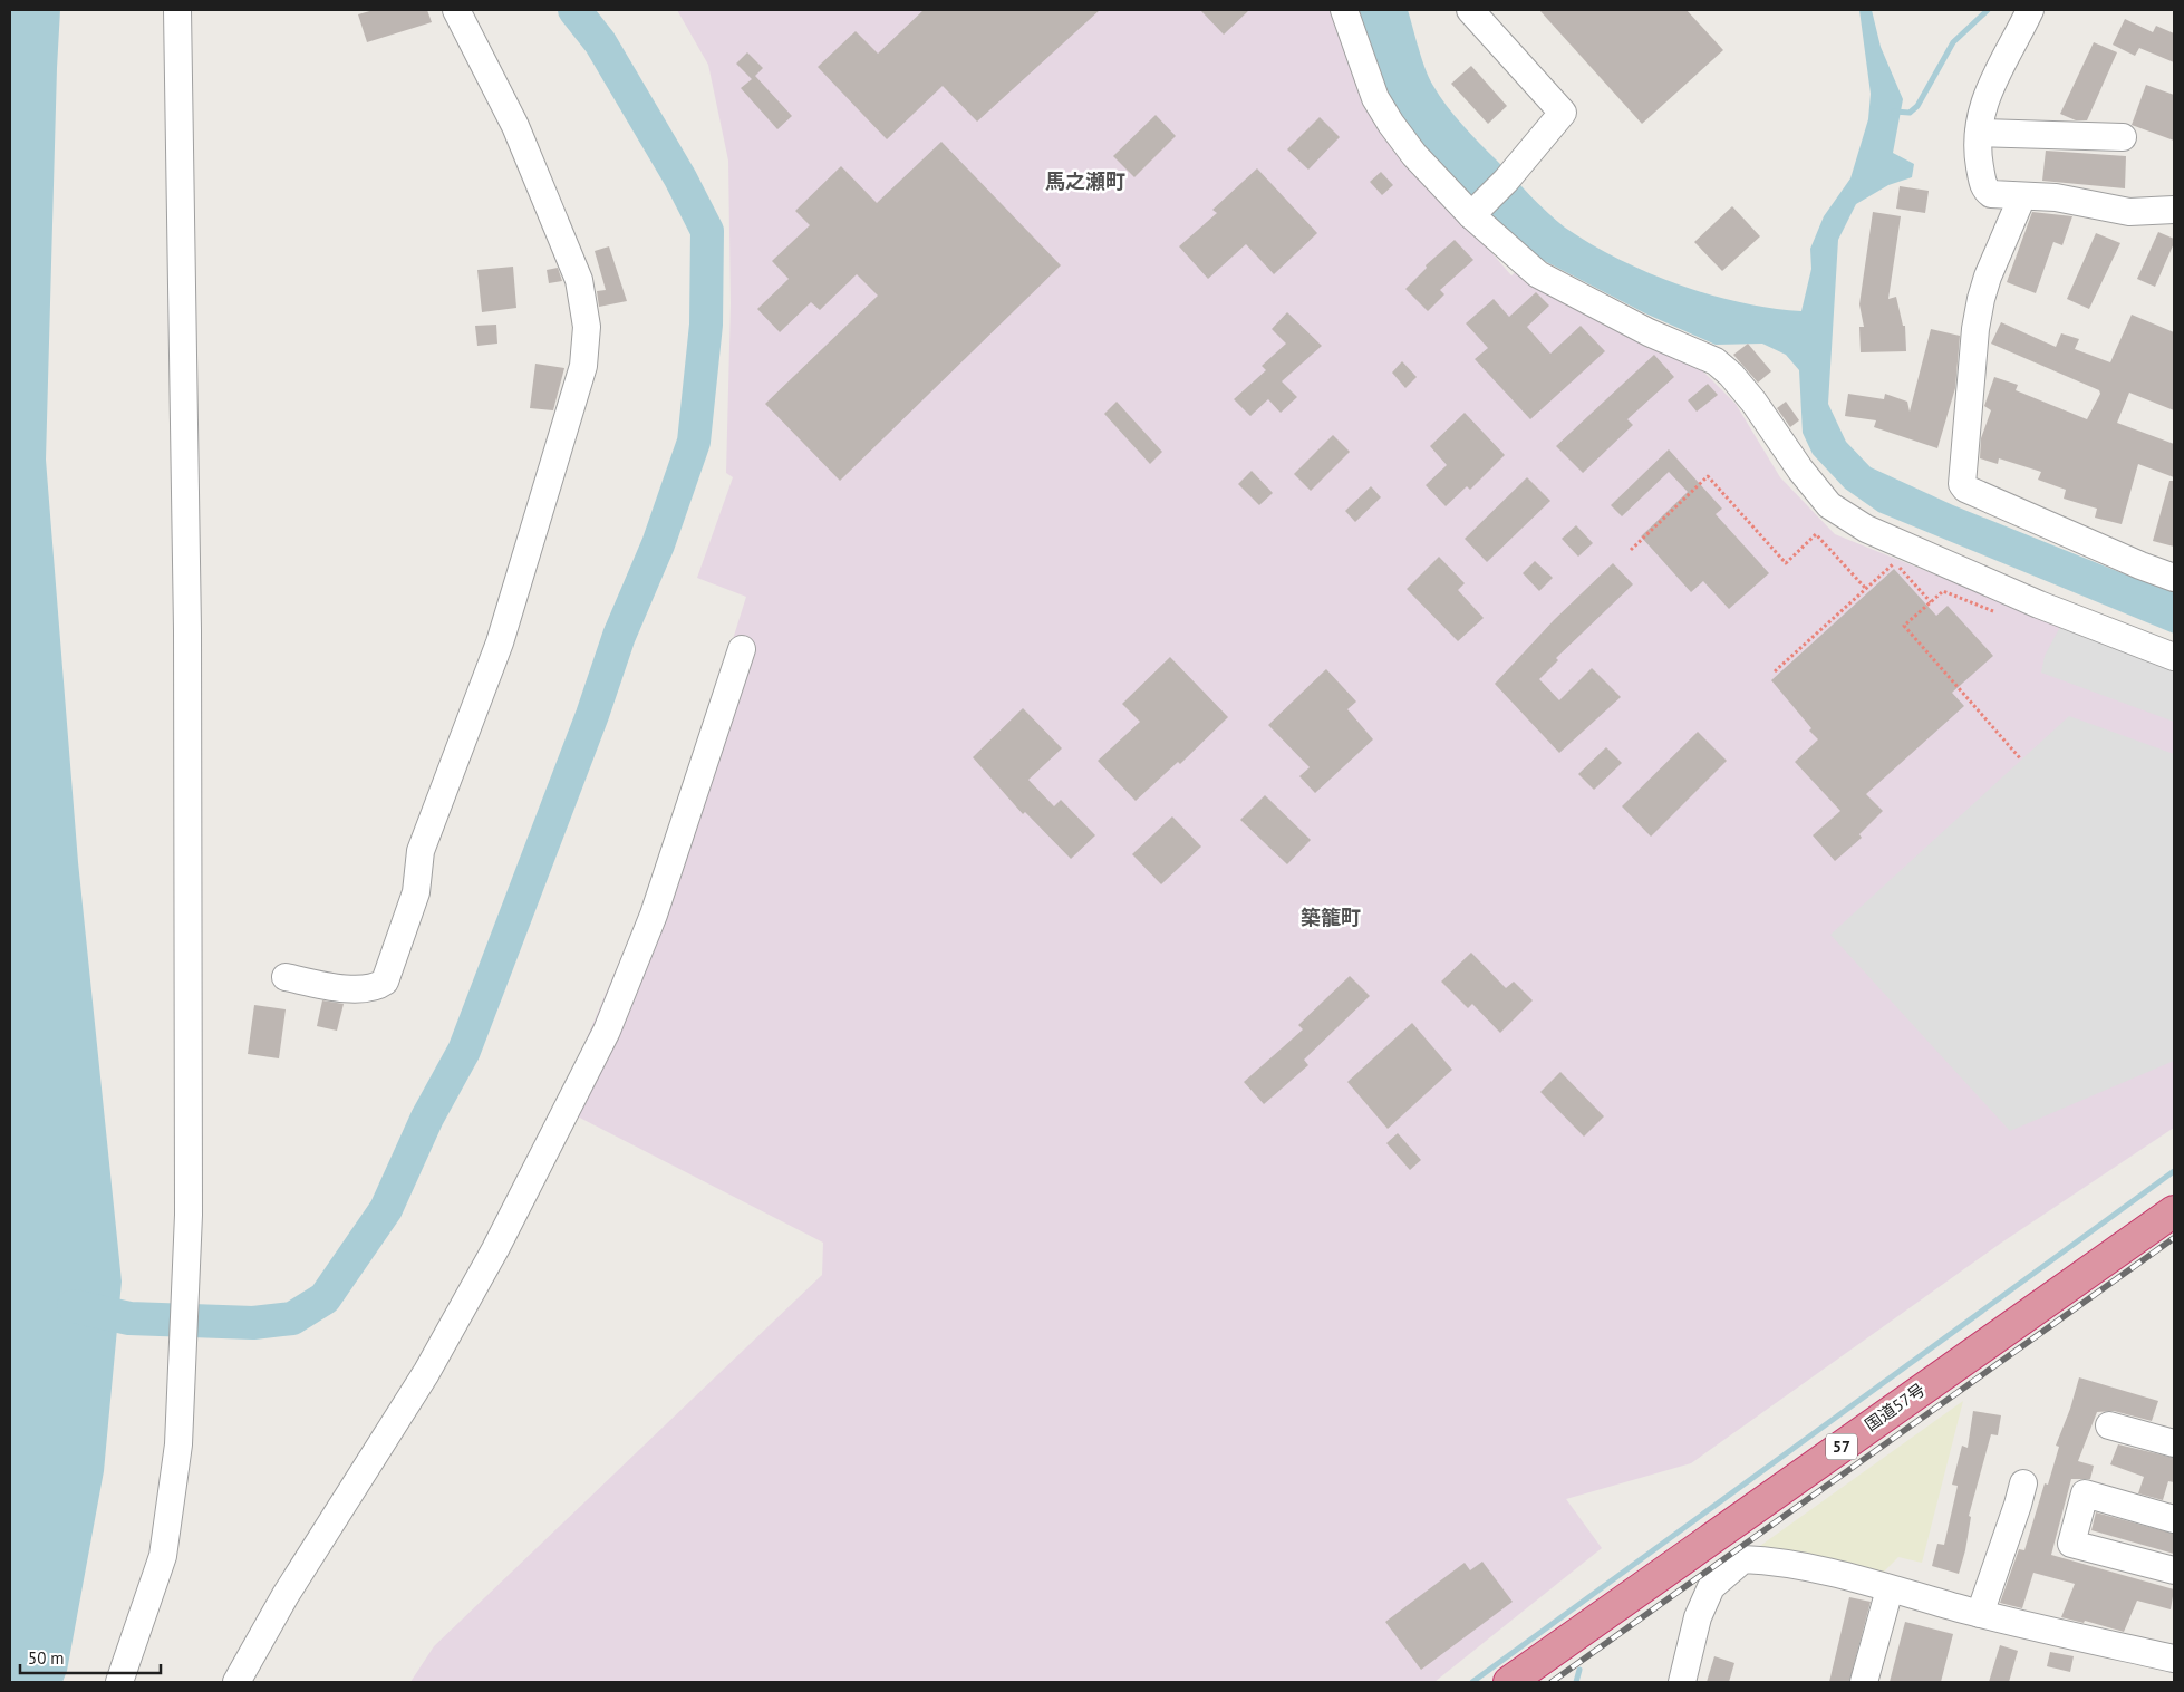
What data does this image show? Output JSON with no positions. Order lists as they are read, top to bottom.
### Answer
{
  "streets": {
    "highway": ["国道57号", "57"]
  },
  "districts": ["馬之瀬町", "築籠町"],
  "scale_bar": "50 m"
}
